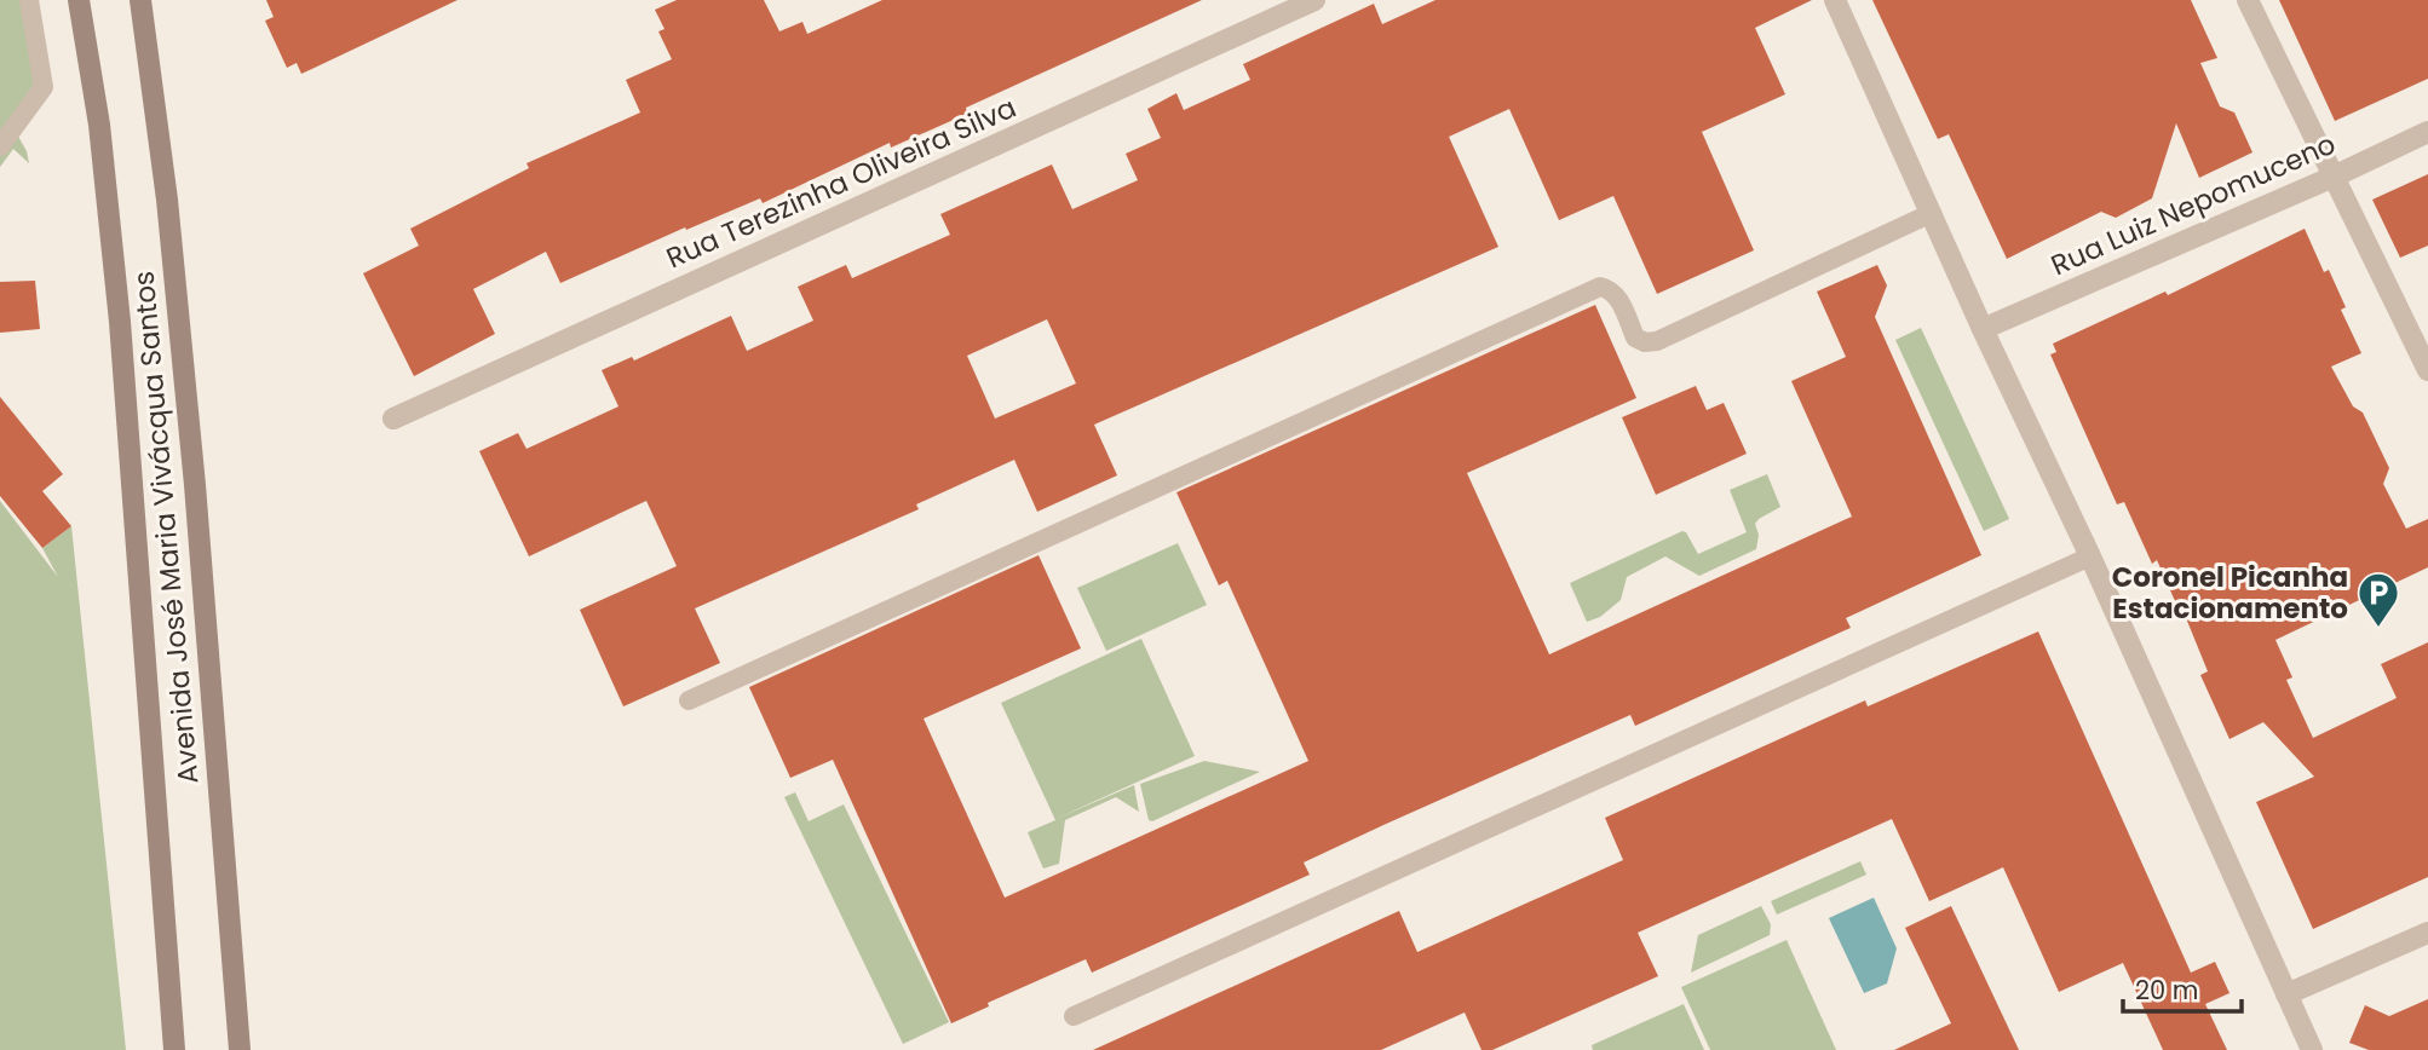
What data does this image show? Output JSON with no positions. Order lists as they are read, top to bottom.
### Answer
{
  "streets": {
    "main road": ["Avenida José Maria Vivácqua Santos"],
    "street": ["Rua Terezinha Oliveira Silva", "Rua Luiz Nepomuceno"]
  },
  "places": {
    "parking": ["Coronel Picanha Estacionamento"]
  },
  "scale_bar": "20 m"
}
